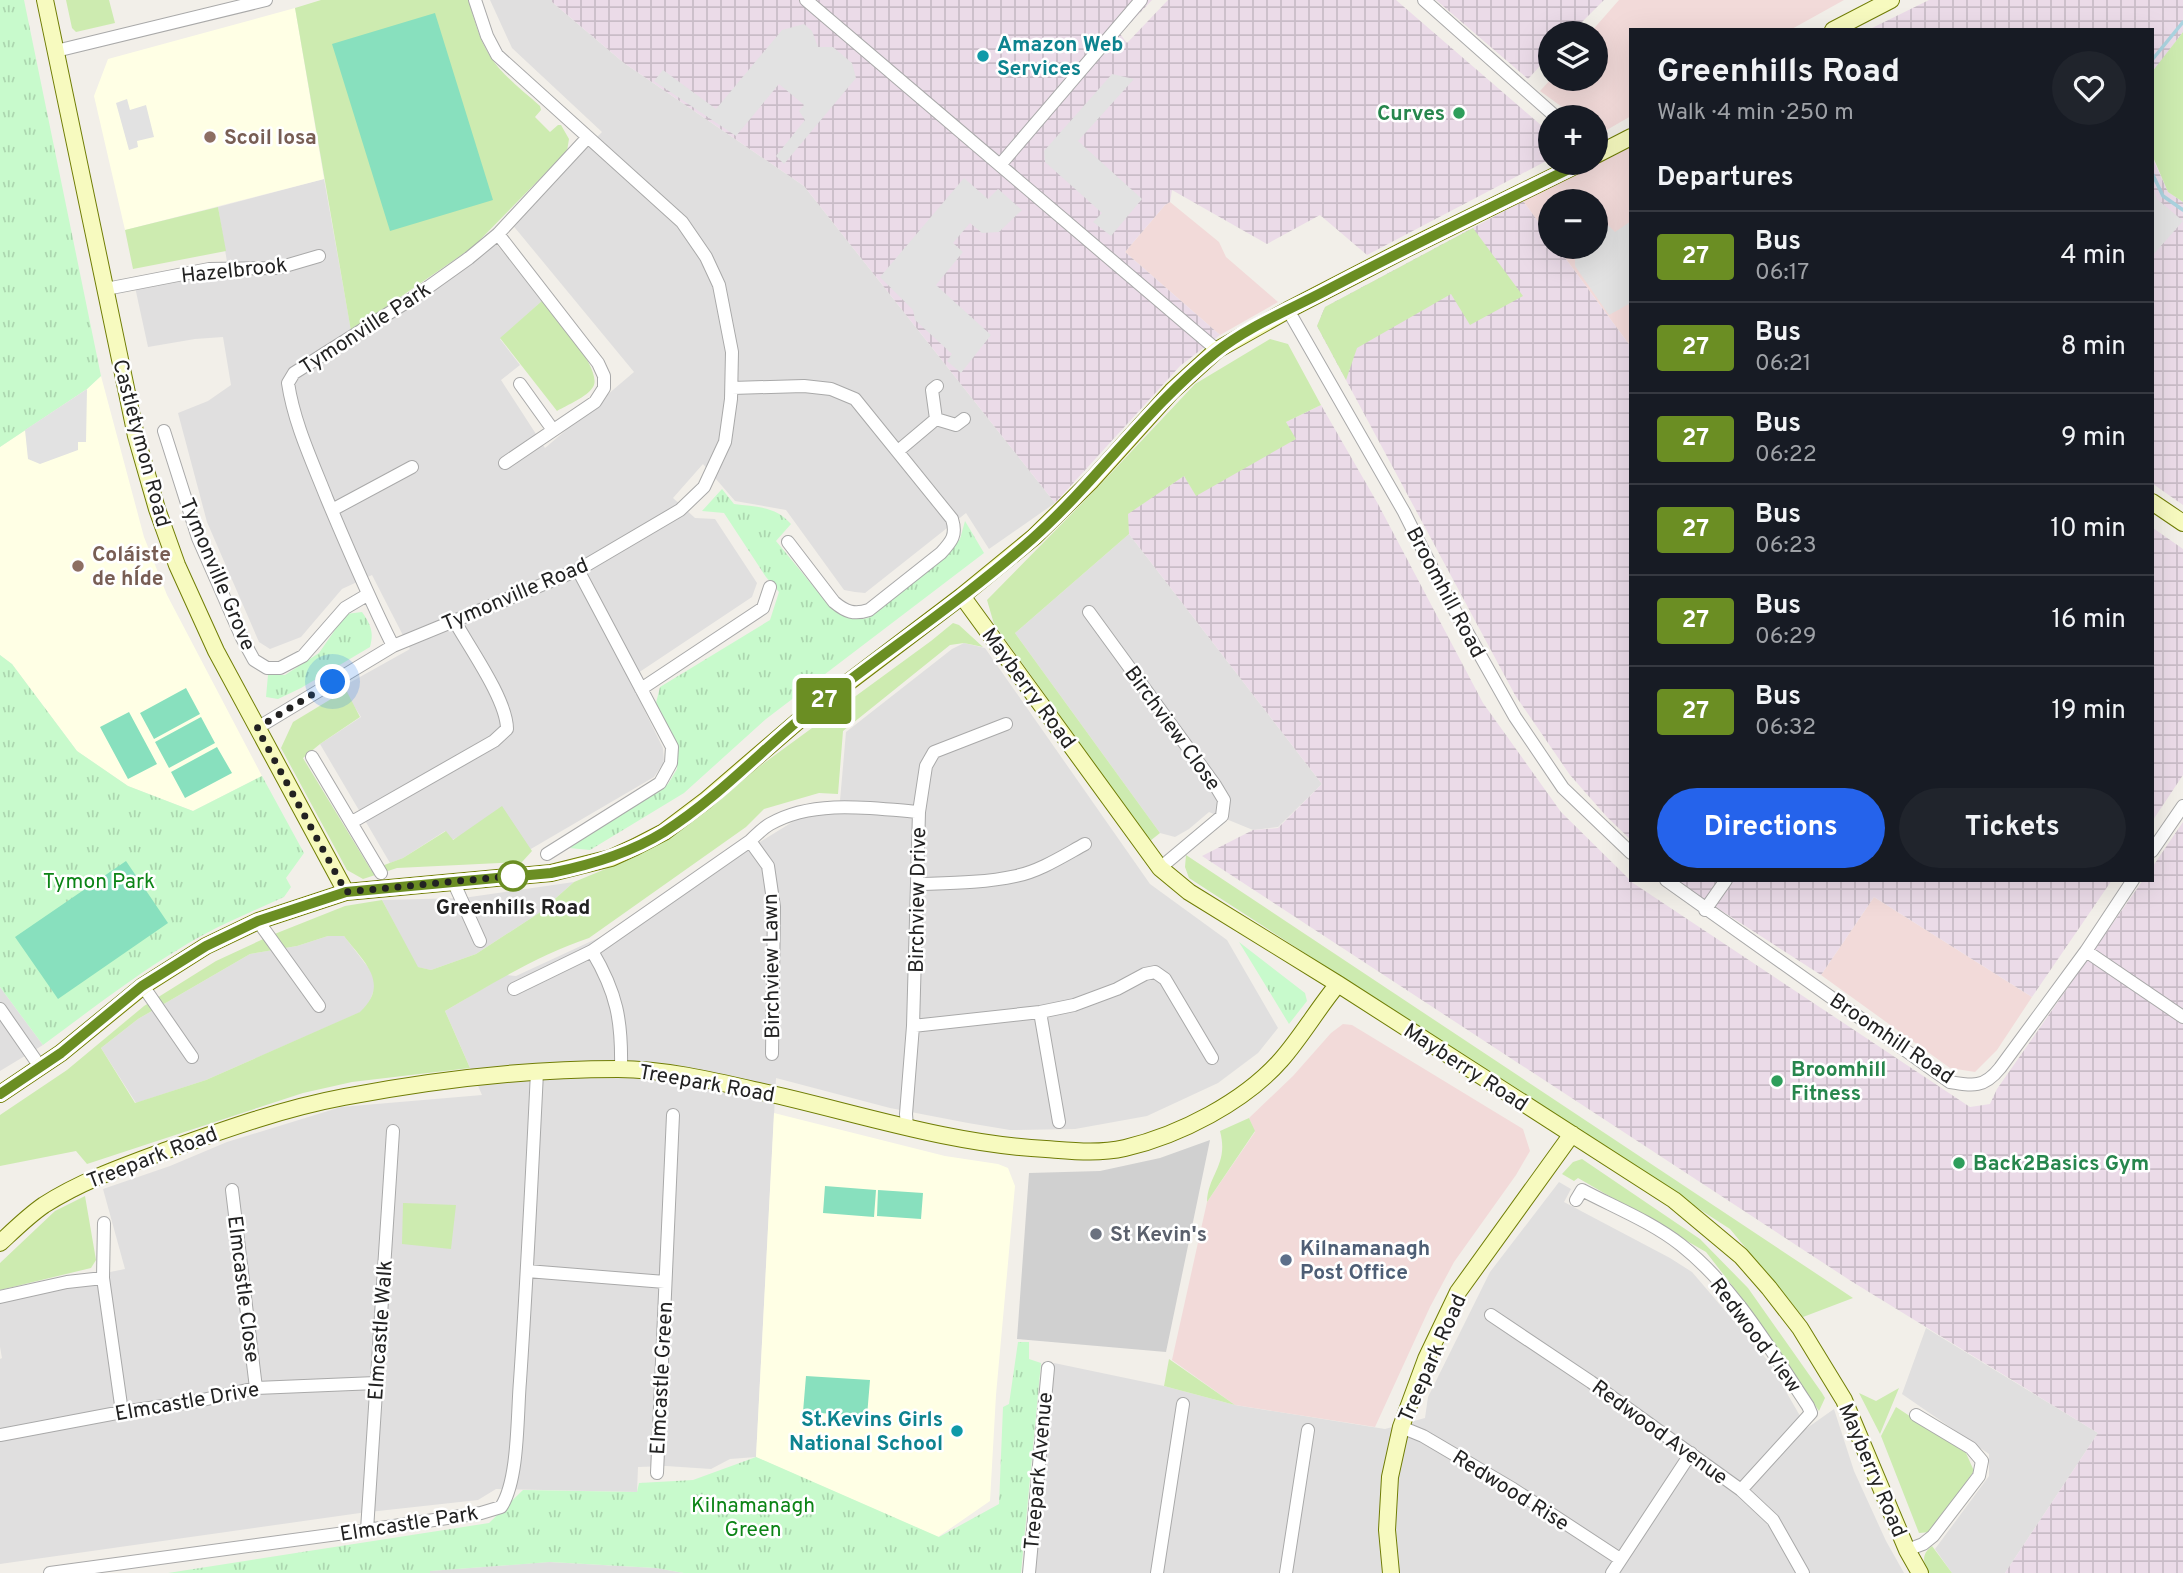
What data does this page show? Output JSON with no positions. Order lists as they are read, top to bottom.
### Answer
{
  "streets": {
    "street": [
      "Hazelbrook",
      "Tymonville Park",
      "Castletymon Road",
      "Tymonville Grove",
      "Broomhill Road",
      "Tymonville Road",
      "Mayberry Road",
      "Birchview Close",
      "Birchview Drive",
      "Birchview Lawn",
      "Treepark Road",
      "Elmcastle Close",
      "Elmcastle Walk",
      "Redwood View",
      "Elmcastle Green",
      "Elmcastle Drive",
      "Redwood Avenue",
      "Treepark Avenue",
      "Redwood Rise",
      "Elmcastle Park"
    ]
  },
  "crossings": [
    ["Hazelbrook", "Castletymon Road"],
    ["Tymonville Park", "Tymonville Grove"],
    ["Tymonville Park", "Tymonville Road"],
    ["Castletymon Road", "Tymonville Road"],
    ["Mayberry Road", "Birchview Close"],
    ["Mayberry Road", "Treepark Road"],
    ["Birchview Drive", "Treepark Road"],
    ["Treepark Road", "Redwood Rise"],
    ["Treepark Road", "Elmcastle Park"],
    ["Elmcastle Close", "Elmcastle Drive"],
    ["Elmcastle Walk", "Elmcastle Drive"],
    ["Elmcastle Walk", "Elmcastle Park"],
    ["Redwood View", "Redwood Avenue"],
    ["Elmcastle Green", "Elmcastle Park"]
  ],
  "parks": ["Tymon Park", "Kilnamanagh Green"],
  "places": [
    "Amazon Web Services",
    "Curves",
    "Scoil Iosa",
    "Coláiste de hÍde",
    "Greenhills Road",
    "Broomhill Fitness",
    "Back2Basics Gym",
    "St Kevin's",
    "Kilnamanagh Post Office",
    "St.Kevins Girls National School"
  ],
  "lines": ["bus line 27"],
  "page": {
    "on_map": "27",
    "map_buttons": ["+", "−"],
    "heading": [
      ["Greenhills Road", "Walk · 4 min · 250 m"],
      "Departures"
    ],
    "list": [
      {
        "mark": "27",
        "name": "Bus",
        "note": "06:17",
        "value": "4 min"
      },
      {
        "mark": "27",
        "name": "Bus",
        "note": "06:21",
        "value": "8 min"
      },
      {
        "mark": "27",
        "name": "Bus",
        "note": "06:22",
        "value": "9 min"
      },
      {
        "mark": "27",
        "name": "Bus",
        "note": "06:23",
        "value": "10 min"
      },
      {
        "mark": "27",
        "name": "Bus",
        "note": "06:29",
        "value": "16 min"
      },
      {
        "mark": "27",
        "name": "Bus",
        "note": "06:32",
        "value": "19 min"
      }
    ],
    "buttons": ["Directions", "Tickets"]
  }
}
